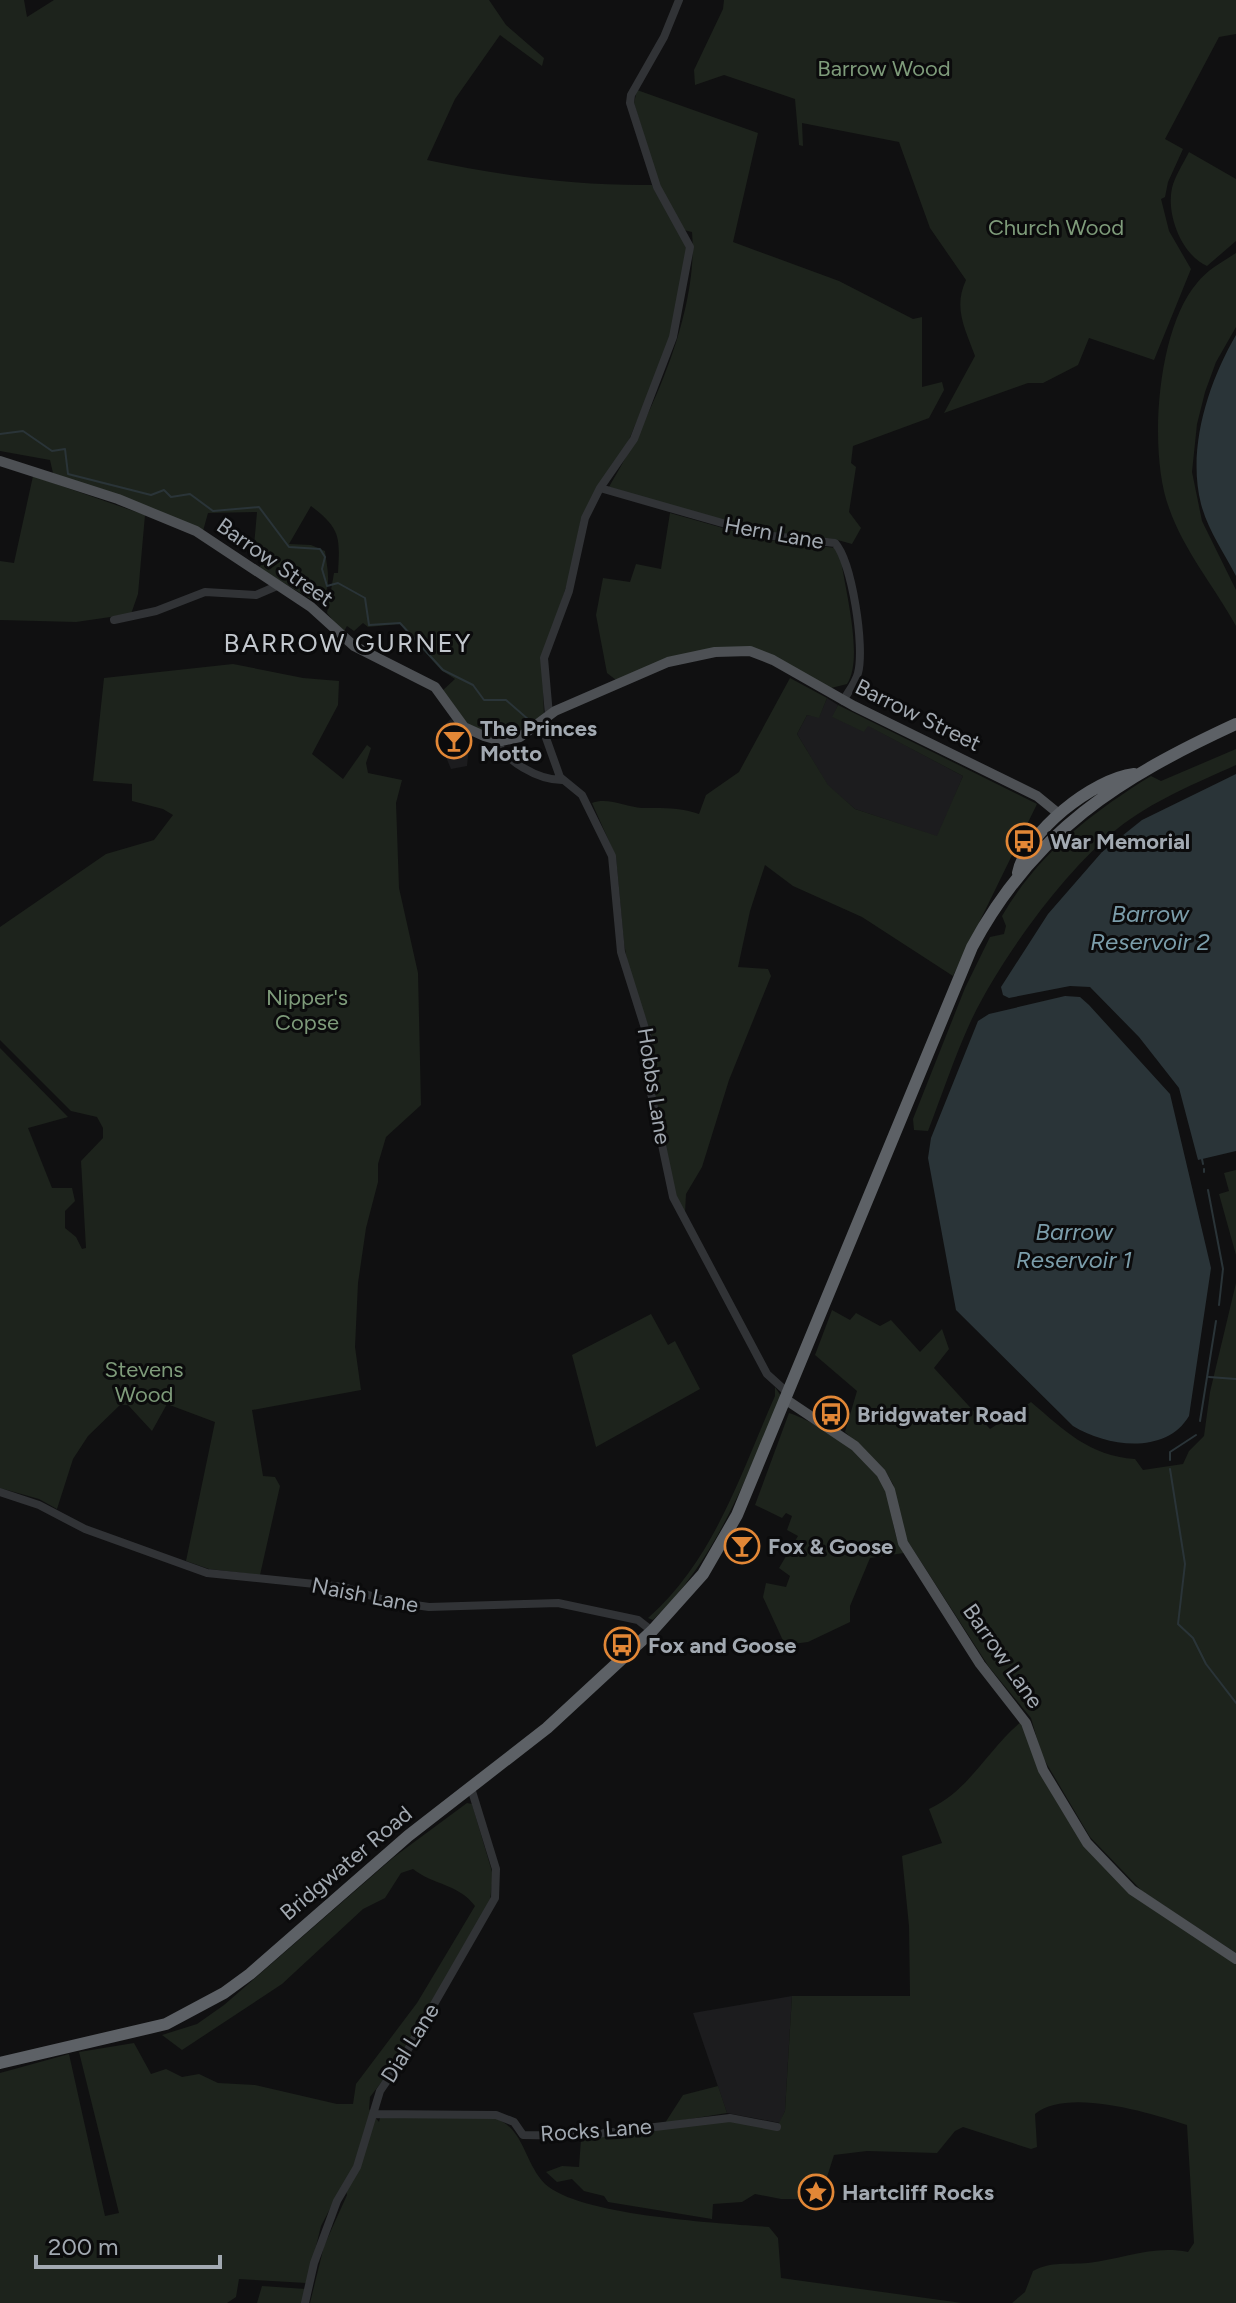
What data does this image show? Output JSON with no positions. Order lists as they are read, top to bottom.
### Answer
{
  "streets": {
    "highway": ["Bridgwater Road"],
    "main road": ["Barrow Street", "Barrow Lane"],
    "street": [
      "Hern Lane",
      "Hobbs Lane",
      "Naish Lane",
      "Dial Lane",
      "Rocks Lane"
    ]
  },
  "crossings": [
    ["Hern Lane", "Barrow Street"],
    ["Hern Lane", "Hobbs Lane"],
    ["Barrow Street", "Hobbs Lane"],
    ["Barrow Street", "Bridgwater Road"],
    ["Hobbs Lane", "Barrow Lane"],
    ["Hobbs Lane", "Bridgwater Road"],
    ["Naish Lane", "Bridgwater Road"],
    ["Barrow Lane", "Bridgwater Road"],
    ["Bridgwater Road", "Dial Lane"],
    ["Dial Lane", "Rocks Lane"]
  ],
  "districts": ["BARROW GURNEY"],
  "water": ["Barrow Reservoir 2", "Barrow Reservoir 1"],
  "parks": [
    "Barrow Wood",
    "Church Wood",
    "Nipper's Copse",
    "Stevens Wood"
  ],
  "places": {
    "bar": ["The Princes Motto", "Fox & Goose"],
    "bus stop": ["War Memorial", "Bridgwater Road", "Fox and Goose"],
    "place": ["Hartcliff Rocks"]
  },
  "scale_bar": "200 m"
}
